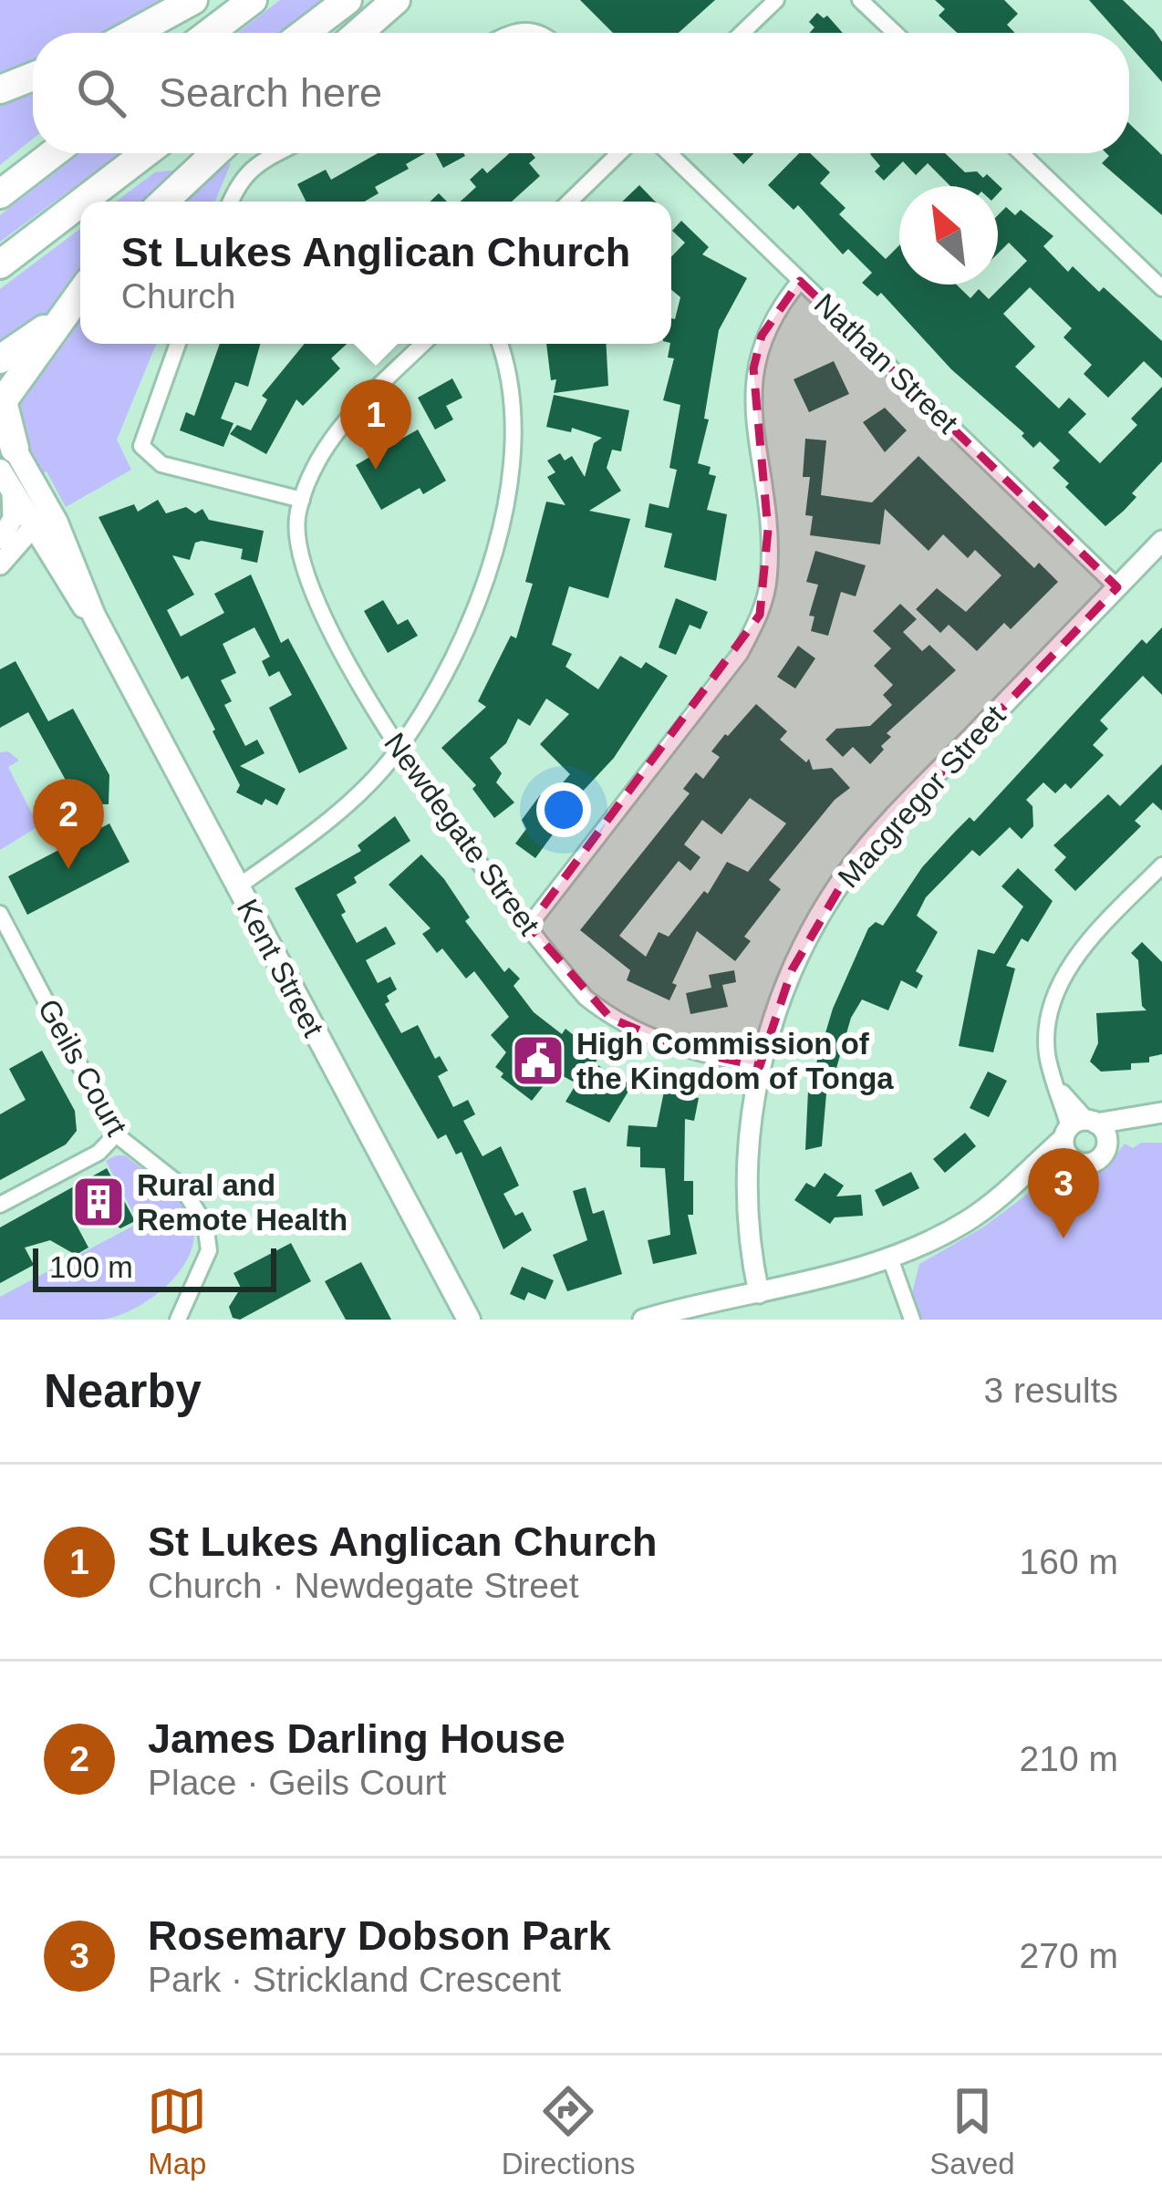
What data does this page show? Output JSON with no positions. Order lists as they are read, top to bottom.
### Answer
{
  "streets": {
    "main road": ["Kent Street"],
    "street": [
      "Nathan Street",
      "Macgregor Street",
      "Newdegate Street",
      "Geils Court"
    ]
  },
  "crossings": [
    ["Nathan Street", "Macgregor Street"],
    ["Macgregor Street", "Newdegate Street"]
  ],
  "places": {
    "public building": ["High Commission of the Kingdom of Tonga"],
    "building": ["Rural and Remote Health"]
  },
  "scale_bar": "100 m",
  "north": "top left",
  "page": {
    "search": "Search here",
    "popup": ["St Lukes Anglican Church", "Church"],
    "pins": ["1", "2", "3"],
    "scale": "100 m",
    "heading": ["Nearby", "3 results"],
    "list": [
      {
        "mark": "1",
        "name": "St Lukes Anglican Church",
        "note": "Church · Newdegate Street",
        "value": "160 m"
      },
      {
        "mark": "2",
        "name": "James Darling House",
        "note": "Place · Geils Court",
        "value": "210 m"
      },
      {
        "mark": "3",
        "name": "Rosemary Dobson Park",
        "note": "Park · Strickland Crescent",
        "value": "270 m"
      }
    ],
    "nav": ["Map", "Directions", "Saved"]
  }
}
